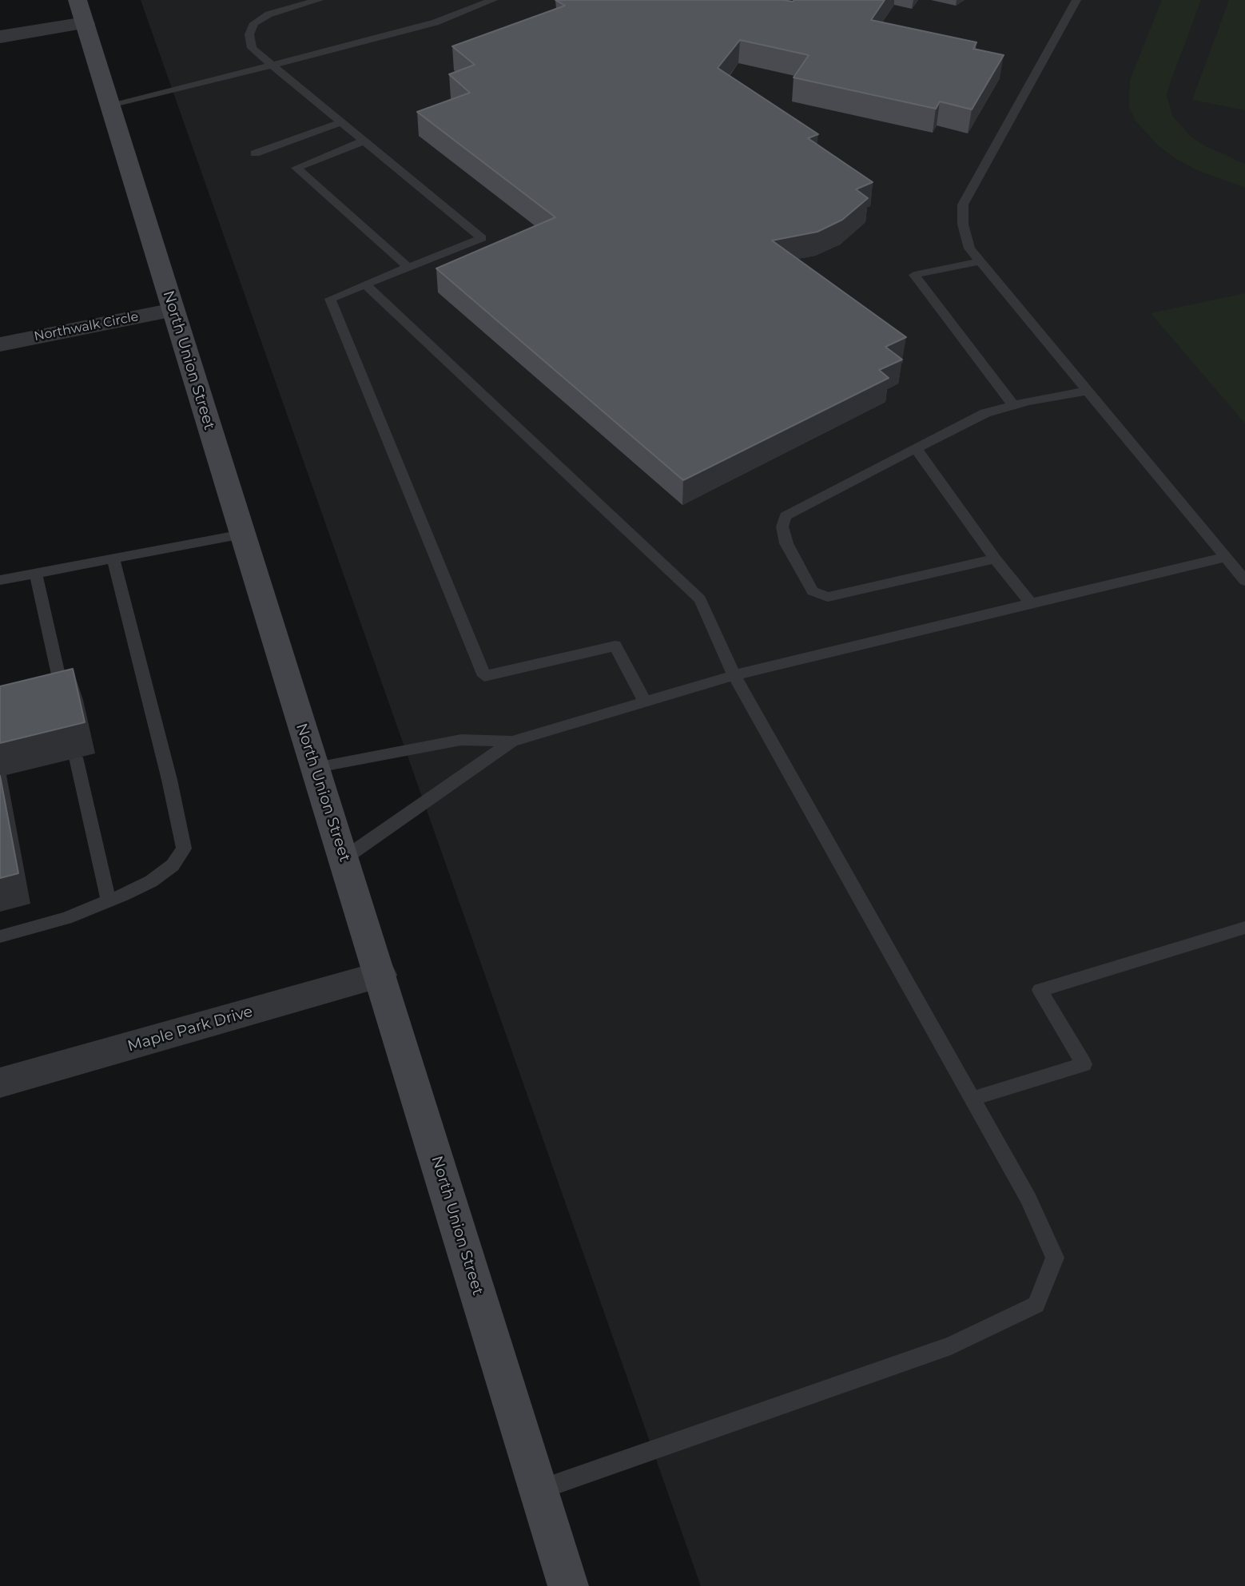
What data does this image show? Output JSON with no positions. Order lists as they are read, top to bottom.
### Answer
{
  "streets": {
    "street": ["Northwalk Circle", "North Union Street", "Maple Park Drive"]
  },
  "crossings": [
    ["Northwalk Circle", "North Union Street"],
    ["North Union Street", "Maple Park Drive"]
  ]
}
